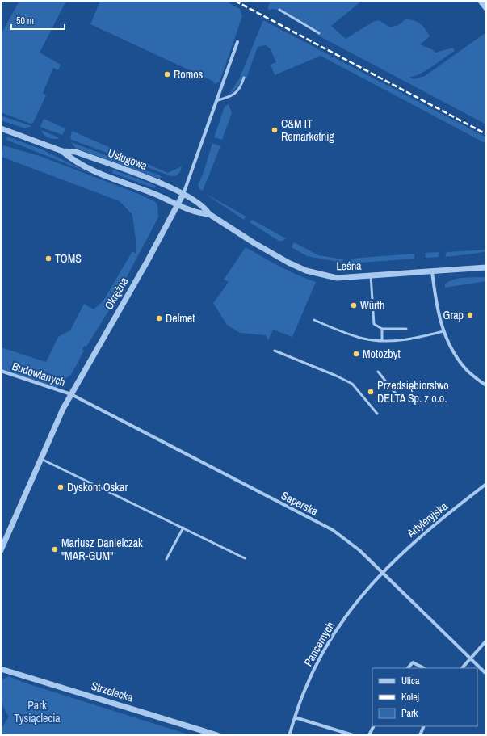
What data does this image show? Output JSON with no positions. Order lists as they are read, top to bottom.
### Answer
{
  "streets": {
    "street": [
      "Usługowa",
      "Leśna",
      "Okrężna",
      "Budowlanych",
      "Saperska",
      "Artyleryjska",
      "Pancernych",
      "Strzelecka"
    ]
  },
  "crossings": [
    ["Usługowa", "Leśna"],
    ["Usługowa", "Okrężna"],
    ["Leśna", "Okrężna"],
    ["Okrężna", "Budowlanych"],
    ["Okrężna", "Saperska"],
    ["Budowlanych", "Saperska"],
    ["Saperska", "Artyleryjska"],
    ["Saperska", "Pancernych"],
    ["Artyleryjska", "Pancernych"]
  ],
  "parks": ["Park Tysiąclecia"],
  "places": [
    "Romos",
    "C&M IT Remarketnig",
    "TOMS",
    "Würth",
    "Grap",
    "Delmet",
    "Motozbyt",
    "Przedsiębiorstwo DELTA Sp. z o.o.",
    "Dyskont Oskar",
    "Mariusz Danielczak \"MAR-GUM\""
  ],
  "legend": ["Ulica", "Kolej", "Park"],
  "scale_bar": "50 m"
}
